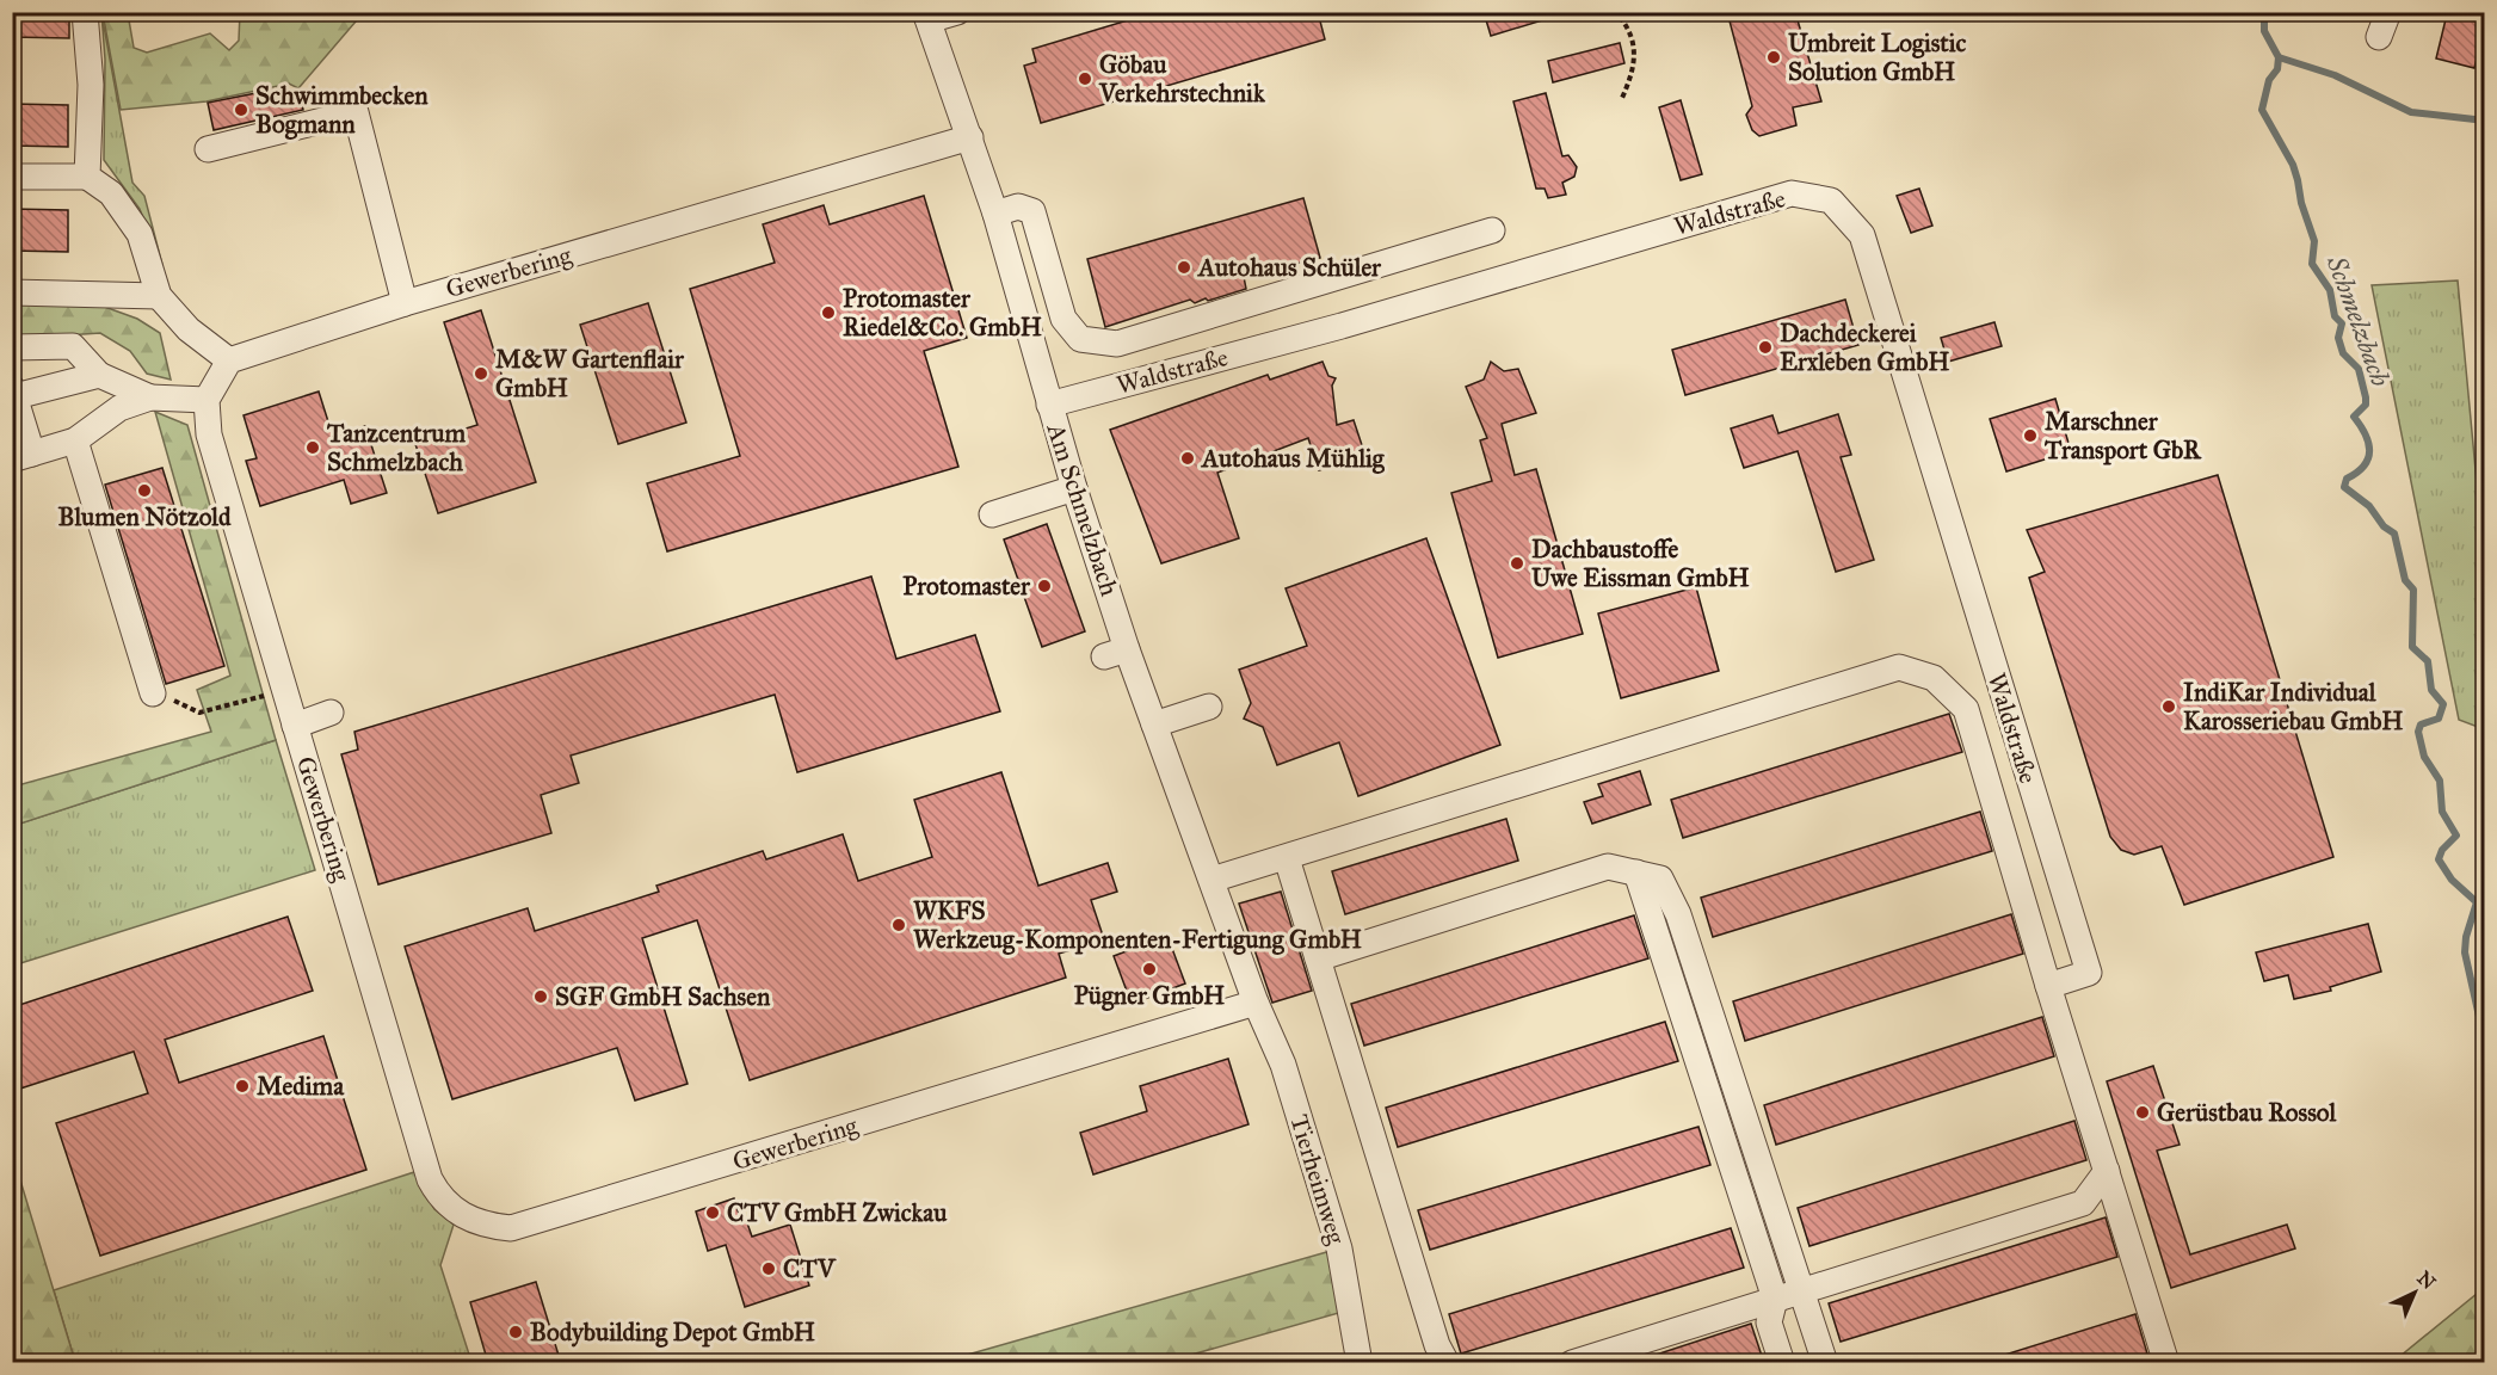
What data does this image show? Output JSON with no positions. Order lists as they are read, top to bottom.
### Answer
{
  "streets": {
    "street": [
      "Waldstraße",
      "Gewerbering",
      "Am Schmelzbach",
      "Tierheimweg"
    ]
  },
  "crossings": [
    ["Waldstraße", "Am Schmelzbach"],
    ["Gewerbering", "Am Schmelzbach"],
    ["Gewerbering", "Tierheimweg"],
    ["Am Schmelzbach", "Tierheimweg"]
  ],
  "water": ["Schmelzbach"],
  "places": [
    "Umbreit Logistic Solution GmbH",
    "Göbau Verkehrstechnik",
    "Schwimmbecken Bogmann",
    "Autohaus Schüler",
    "Protomaster Riedel&Co. GmbH",
    "Dachdeckerei Erxleben GmbH",
    "M&W Gartenflair GmbH",
    "Marschner Transport GbR",
    "Tanzcentrum Schmelzbach",
    "Autohaus Mühlig",
    "Blumen Nötzold",
    "Dachbaustoffe Uwe Eissman GmbH",
    "Protomaster",
    "IndiKar Individual Karosseriebau GmbH",
    "WKFS Werkzeug-Komponenten-Fertigung GmbH",
    "Pügner GmbH",
    "SGF GmbH Sachsen",
    "Medima",
    "Gerüstbau Rossol",
    "CTV GmbH Zwickau",
    "CTV",
    "Bodybuilding Depot GmbH"
  ],
  "north": "top right"
}
